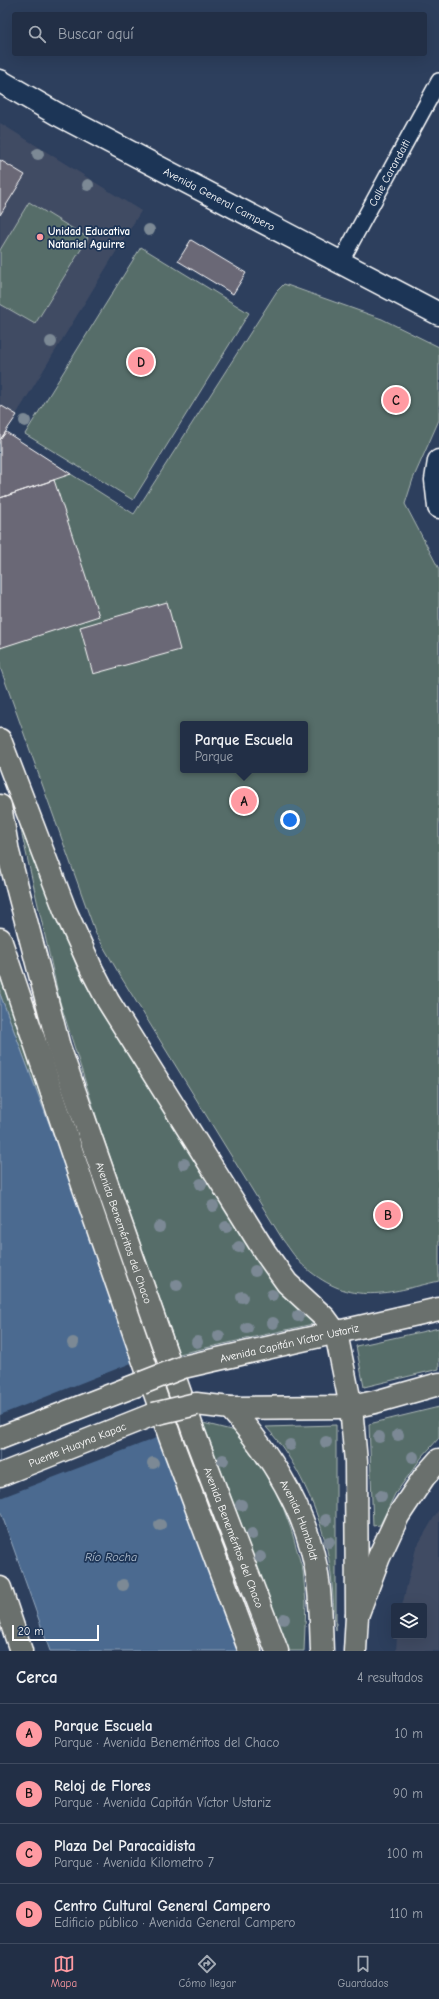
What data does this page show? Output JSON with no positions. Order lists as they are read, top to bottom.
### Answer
{
  "streets": {
    "main road": [
      "Avenida Beneméritos del Chaco",
      "Avenida Capitán Víctor Ustariz",
      "Puente Huayna Kapac",
      "Avenida Humboldt"
    ],
    "street": ["Avenida General Campero"],
    "lane": ["Calle Carandaiti"]
  },
  "crossings": [
    ["Calle Carandaiti", "Avenida General Campero"],
    ["Puente Huayna Kapac", "Avenida Humboldt"]
  ],
  "water": ["Río Rocha"],
  "places": ["Unidad Educativa Nataniel Aguirre"],
  "scale_bar": "20 m",
  "page": {
    "search": "Buscar aquí",
    "pins": [
      "D",
      "C",
      "A",
      "B"
    ],
    "popup": ["Parque Escuela", "Parque"],
    "scale": "20 m",
    "heading": ["Cerca", "4 resultados"],
    "list": [
      {
        "mark": "A",
        "name": "Parque Escuela",
        "note": "Parque · Avenida Beneméritos del Chaco",
        "value": "10 m"
      },
      {
        "mark": "B",
        "name": "Reloj de Flores",
        "note": "Parque · Avenida Capitán Víctor Ustariz",
        "value": "90 m"
      },
      {
        "mark": "C",
        "name": "Plaza Del Paracaidista",
        "note": "Parque · Avenida Kilometro 7",
        "value": "100 m"
      },
      {
        "mark": "D",
        "name": "Centro Cultural General Campero",
        "note": "Edificio público · Avenida General Campero",
        "value": "110 m"
      }
    ],
    "nav": ["Mapa", "Cómo llegar", "Guardados"]
  }
}
